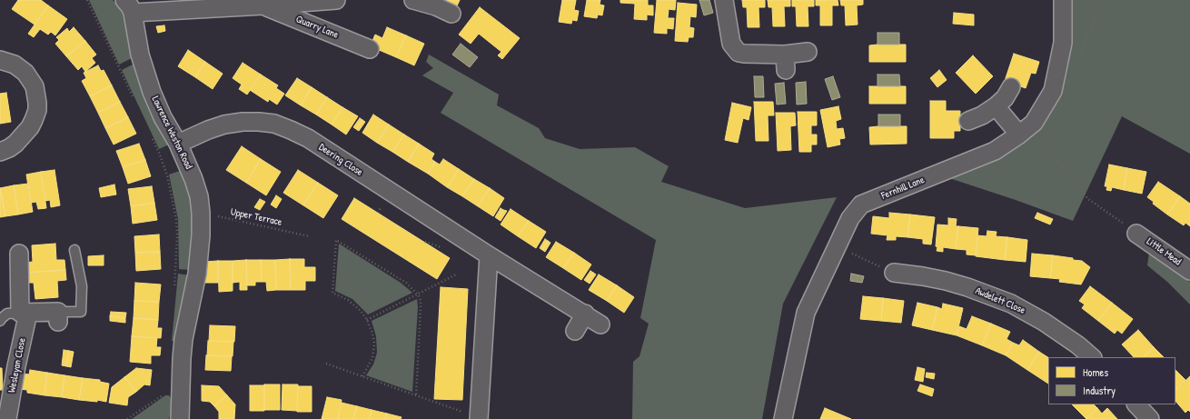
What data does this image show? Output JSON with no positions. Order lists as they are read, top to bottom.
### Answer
{
  "streets": {
    "street": [
      "Quarry Lane",
      "Lawrence Weston Road",
      "Deering Close",
      "Fernhill Lane",
      "Little Mead",
      "Awdelett Close",
      "Wesleyan Close"
    ],
    "path": ["Upper Terrace"]
  },
  "crossings": [
    ["Quarry Lane", "Lawrence Weston Road"],
    ["Lawrence Weston Road", "Deering Close"],
    ["Lawrence Weston Road", "Upper Terrace"]
  ],
  "legend": ["Homes", "Industry"]
}
